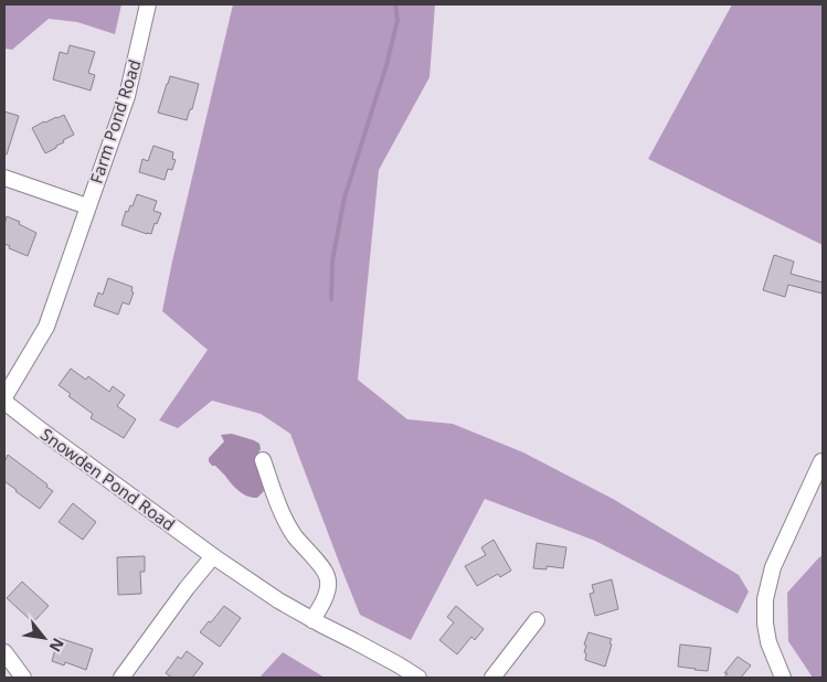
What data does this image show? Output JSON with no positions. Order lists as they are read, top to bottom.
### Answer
{
  "streets": {
    "street": ["Farm Pond Road", "Snowden Pond Road"]
  },
  "north": "bottom right"
}
